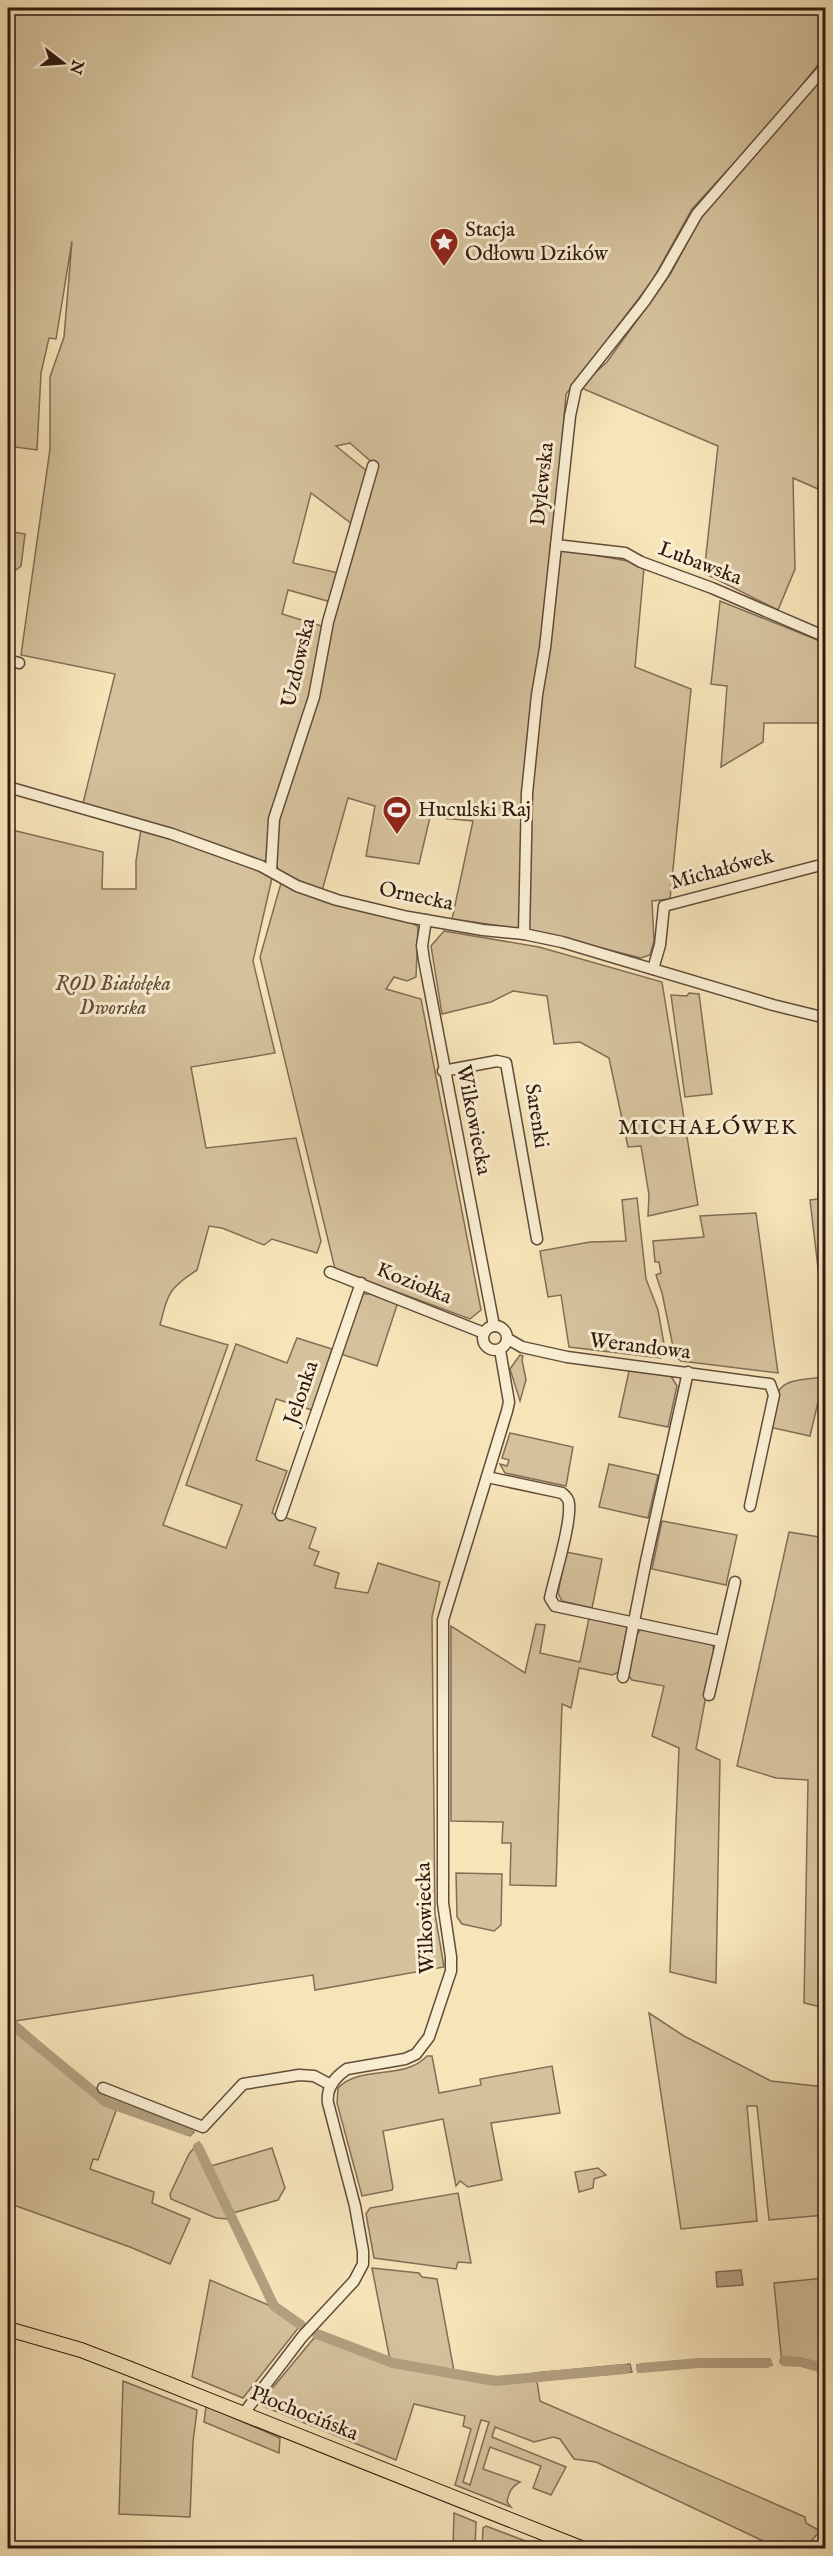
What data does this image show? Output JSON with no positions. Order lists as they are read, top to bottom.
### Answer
{
  "streets": {
    "main road": ["Płochocińska"],
    "street": [
      "Dylewska",
      "Lubawska",
      "Uzdowska",
      "Michałówek",
      "Ornecka",
      "Sarenki",
      "Wilkowiecka",
      "Koziołka",
      "Werandowa",
      "Jelonka"
    ]
  },
  "crossings": [
    ["Dylewska", "Lubawska"],
    ["Dylewska", "Ornecka"],
    ["Uzdowska", "Ornecka"],
    ["Michałówek", "Ornecka"],
    ["Ornecka", "Wilkowiecka"],
    ["Sarenki", "Wilkowiecka"],
    ["Wilkowiecka", "Koziołka"],
    ["Wilkowiecka", "Werandowa"],
    ["Koziołka", "Werandowa"],
    ["Koziołka", "Jelonka"]
  ],
  "districts": ["MICHAŁÓWEK"],
  "parks": ["ROD Białołęka Dworska"],
  "places": {
    "place": ["Stacja Odłowu Dzików"],
    "sports": ["Huculski Raj"]
  },
  "north": "right"
}
